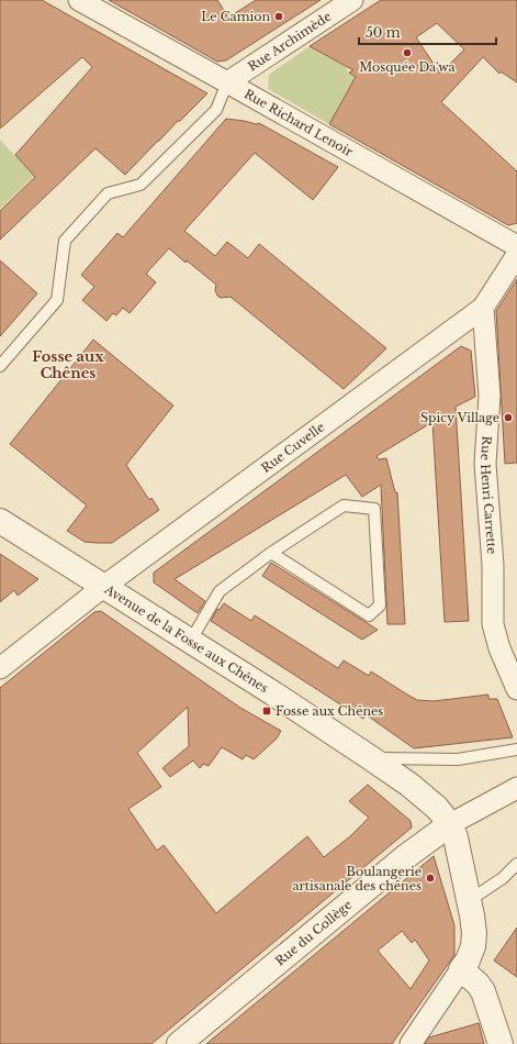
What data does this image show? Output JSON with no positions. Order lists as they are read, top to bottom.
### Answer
{
  "streets": {
    "street": [
      "Rue Archimède",
      "Rue Richard Lenoir",
      "Rue Cuvelle",
      "Rue Henri Carrette",
      "Avenue de la Fosse aux Chênes",
      "Rue du Collège"
    ]
  },
  "crossings": [
    ["Rue Archimède", "Rue Richard Lenoir"],
    ["Rue Cuvelle", "Rue Henri Carrette"],
    ["Rue Cuvelle", "Avenue de la Fosse aux Chênes"],
    ["Avenue de la Fosse aux Chênes", "Rue du Collège"]
  ],
  "districts": ["Fosse aux Chênes"],
  "places": {
    "other": [
      "Le Camion",
      "Mosquée Da'wa",
      "Spicy Village",
      "Boulangerie artisanale des chênes"
    ],
    "transit": ["Fosse aux Chênes"]
  },
  "scale_bar": "50 m"
}
